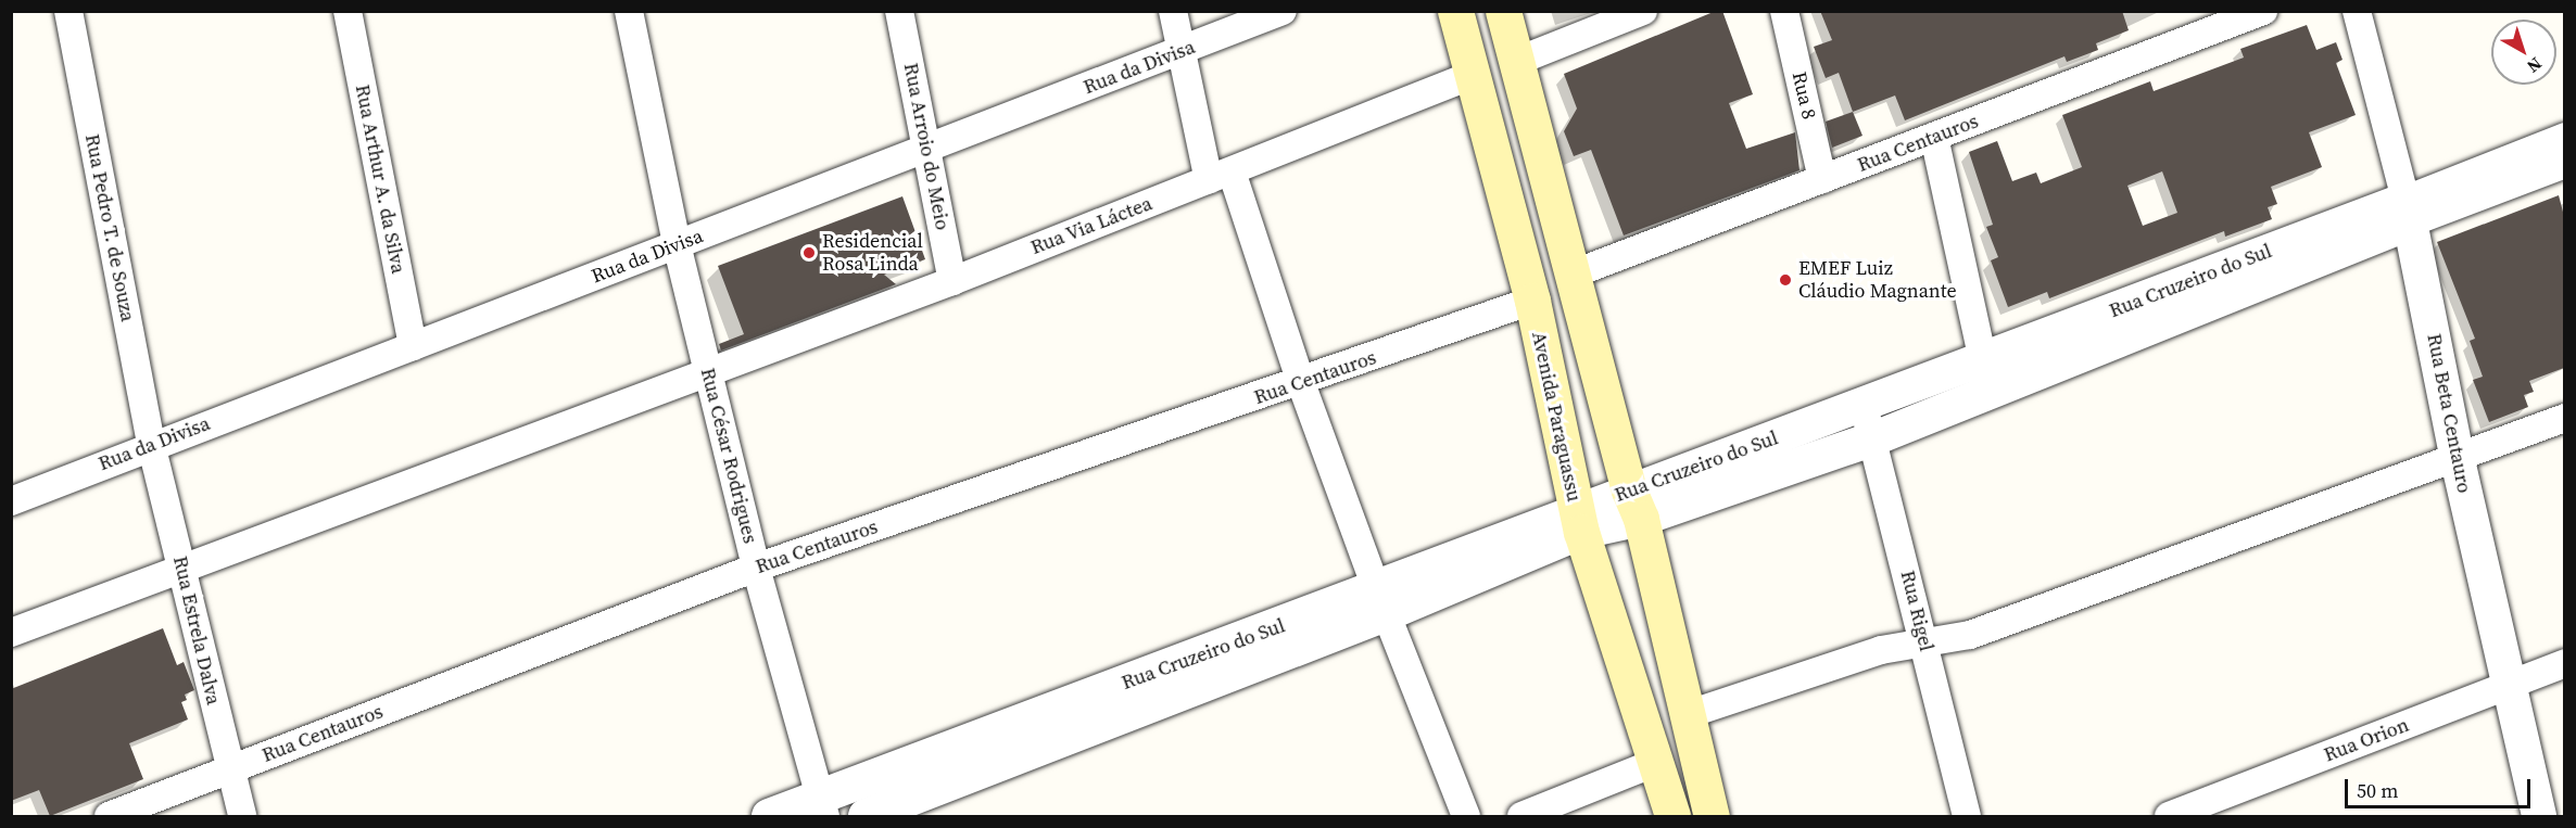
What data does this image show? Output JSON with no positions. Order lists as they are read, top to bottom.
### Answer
{
  "streets": {
    "main road": ["Avenida Paraguassu"],
    "street": [
      "Rua da Divisa",
      "Rua 8",
      "Rua Centauros",
      "Rua Arroio do Meio",
      "Rua Arthur A. da Silva",
      "Rua Via Láctea",
      "Rua Pedro T. de Souza",
      "Rua Cruzeiro do Sul",
      "Rua Beta Centauro",
      "Rua César Rodrigues",
      "Rua Rigel",
      "Rua Estrela Dalva",
      "Rua Orion"
    ]
  },
  "crossings": [
    ["Rua da Divisa", "Rua Arroio do Meio"],
    ["Rua da Divisa", "Rua Arthur A. da Silva"],
    ["Rua da Divisa", "Rua Pedro T. de Souza"],
    ["Rua da Divisa", "Rua César Rodrigues"],
    ["Rua da Divisa", "Rua Estrela Dalva"],
    ["Rua 8", "Rua Centauros"],
    ["Rua Centauros", "Avenida Paraguassu"],
    ["Rua Centauros", "Rua César Rodrigues"],
    ["Rua Centauros", "Rua Estrela Dalva"],
    ["Rua Arroio do Meio", "Rua Via Láctea"],
    ["Rua Via Láctea", "Avenida Paraguassu"],
    ["Rua Via Láctea", "Rua César Rodrigues"],
    ["Rua Via Láctea", "Rua Estrela Dalva"],
    ["Rua Pedro T. de Souza", "Rua Estrela Dalva"],
    ["Rua Cruzeiro do Sul", "Rua Beta Centauro"],
    ["Rua Cruzeiro do Sul", "Avenida Paraguassu"],
    ["Rua Cruzeiro do Sul", "Rua César Rodrigues"],
    ["Rua Cruzeiro do Sul", "Rua Rigel"],
    ["Rua Beta Centauro", "Rua Orion"]
  ],
  "places": ["Residencial Rosa Linda", "EMEF Luiz Cláudio Magnante"],
  "scale_bar": "50 m",
  "north": "bottom right"
}
